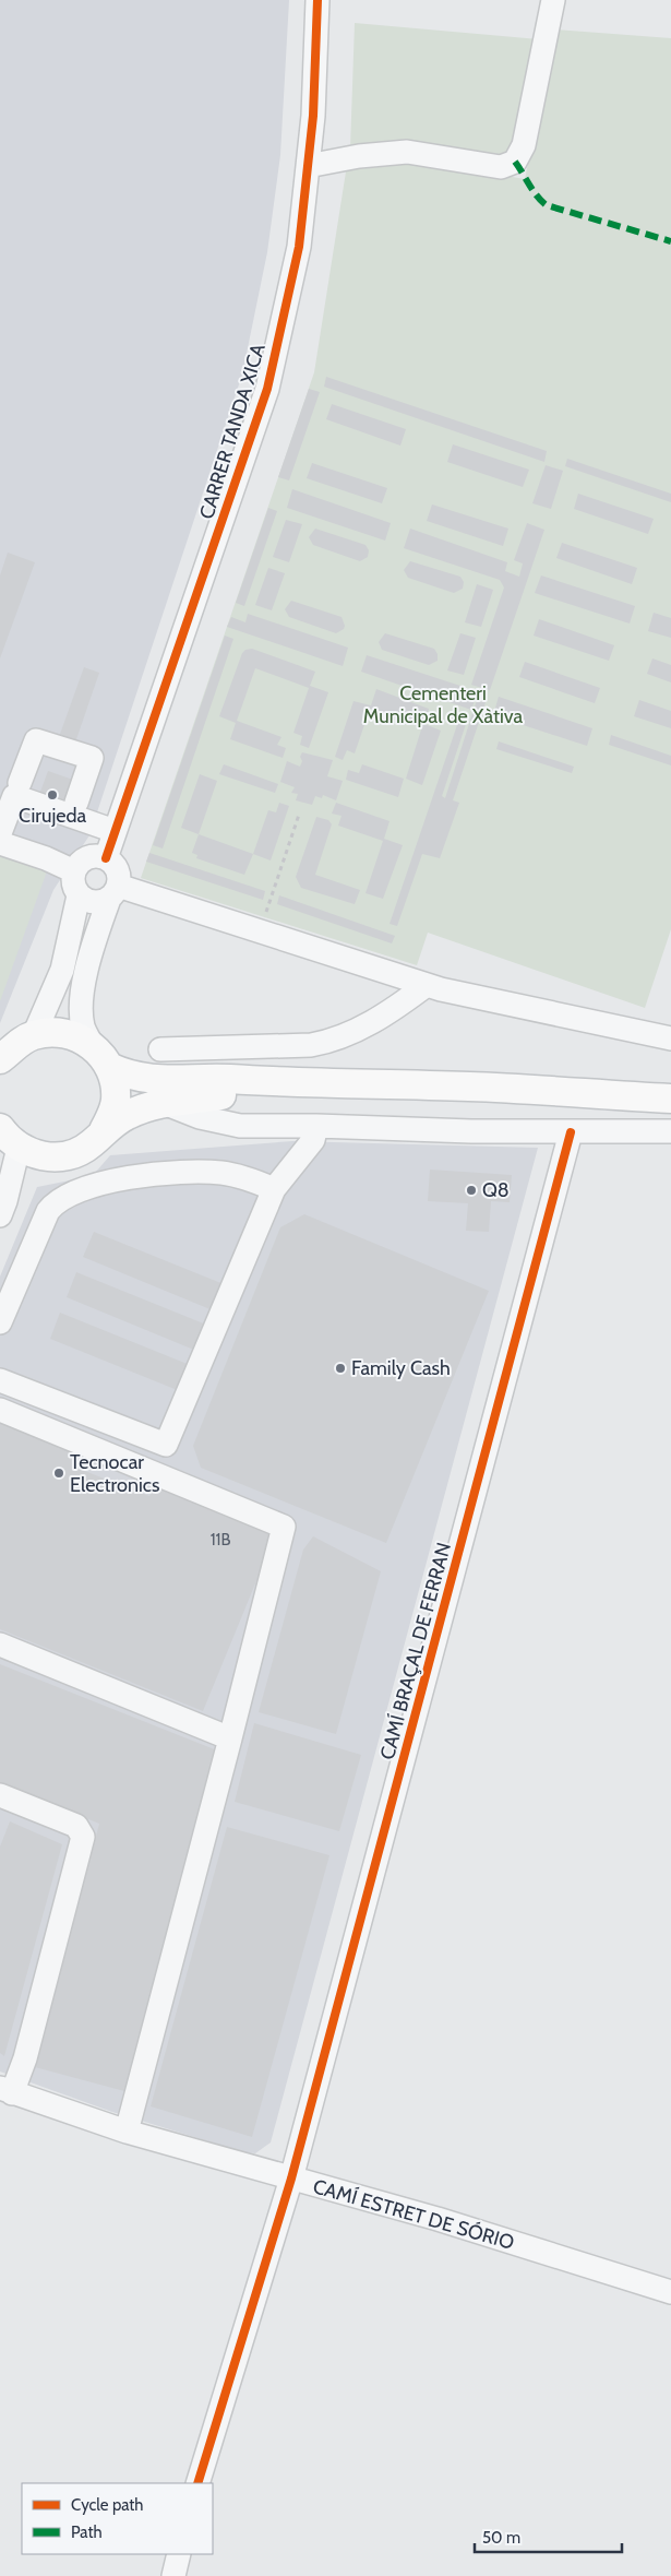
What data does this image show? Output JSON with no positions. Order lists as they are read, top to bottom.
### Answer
{
  "streets": {
    "street": ["CARRER TANDA XICA", "CAMÍ BRAÇAL DE FERRAN", "CAMÍ ESTRET DE SÓRIO"]
  },
  "crossings": [
    ["CAMÍ BRAÇAL DE FERRAN", "CAMÍ ESTRET DE SÓRIO"]
  ],
  "parks": ["Cementeri Municipal de Xàtiva"],
  "places": [
    "Cirujeda",
    "Q8",
    "Family Cash",
    "Tecnocar Electronics"
  ],
  "house_numbers": ["11B"],
  "legend": ["Cycle path", "Path"],
  "scale_bar": "50 m"
}
